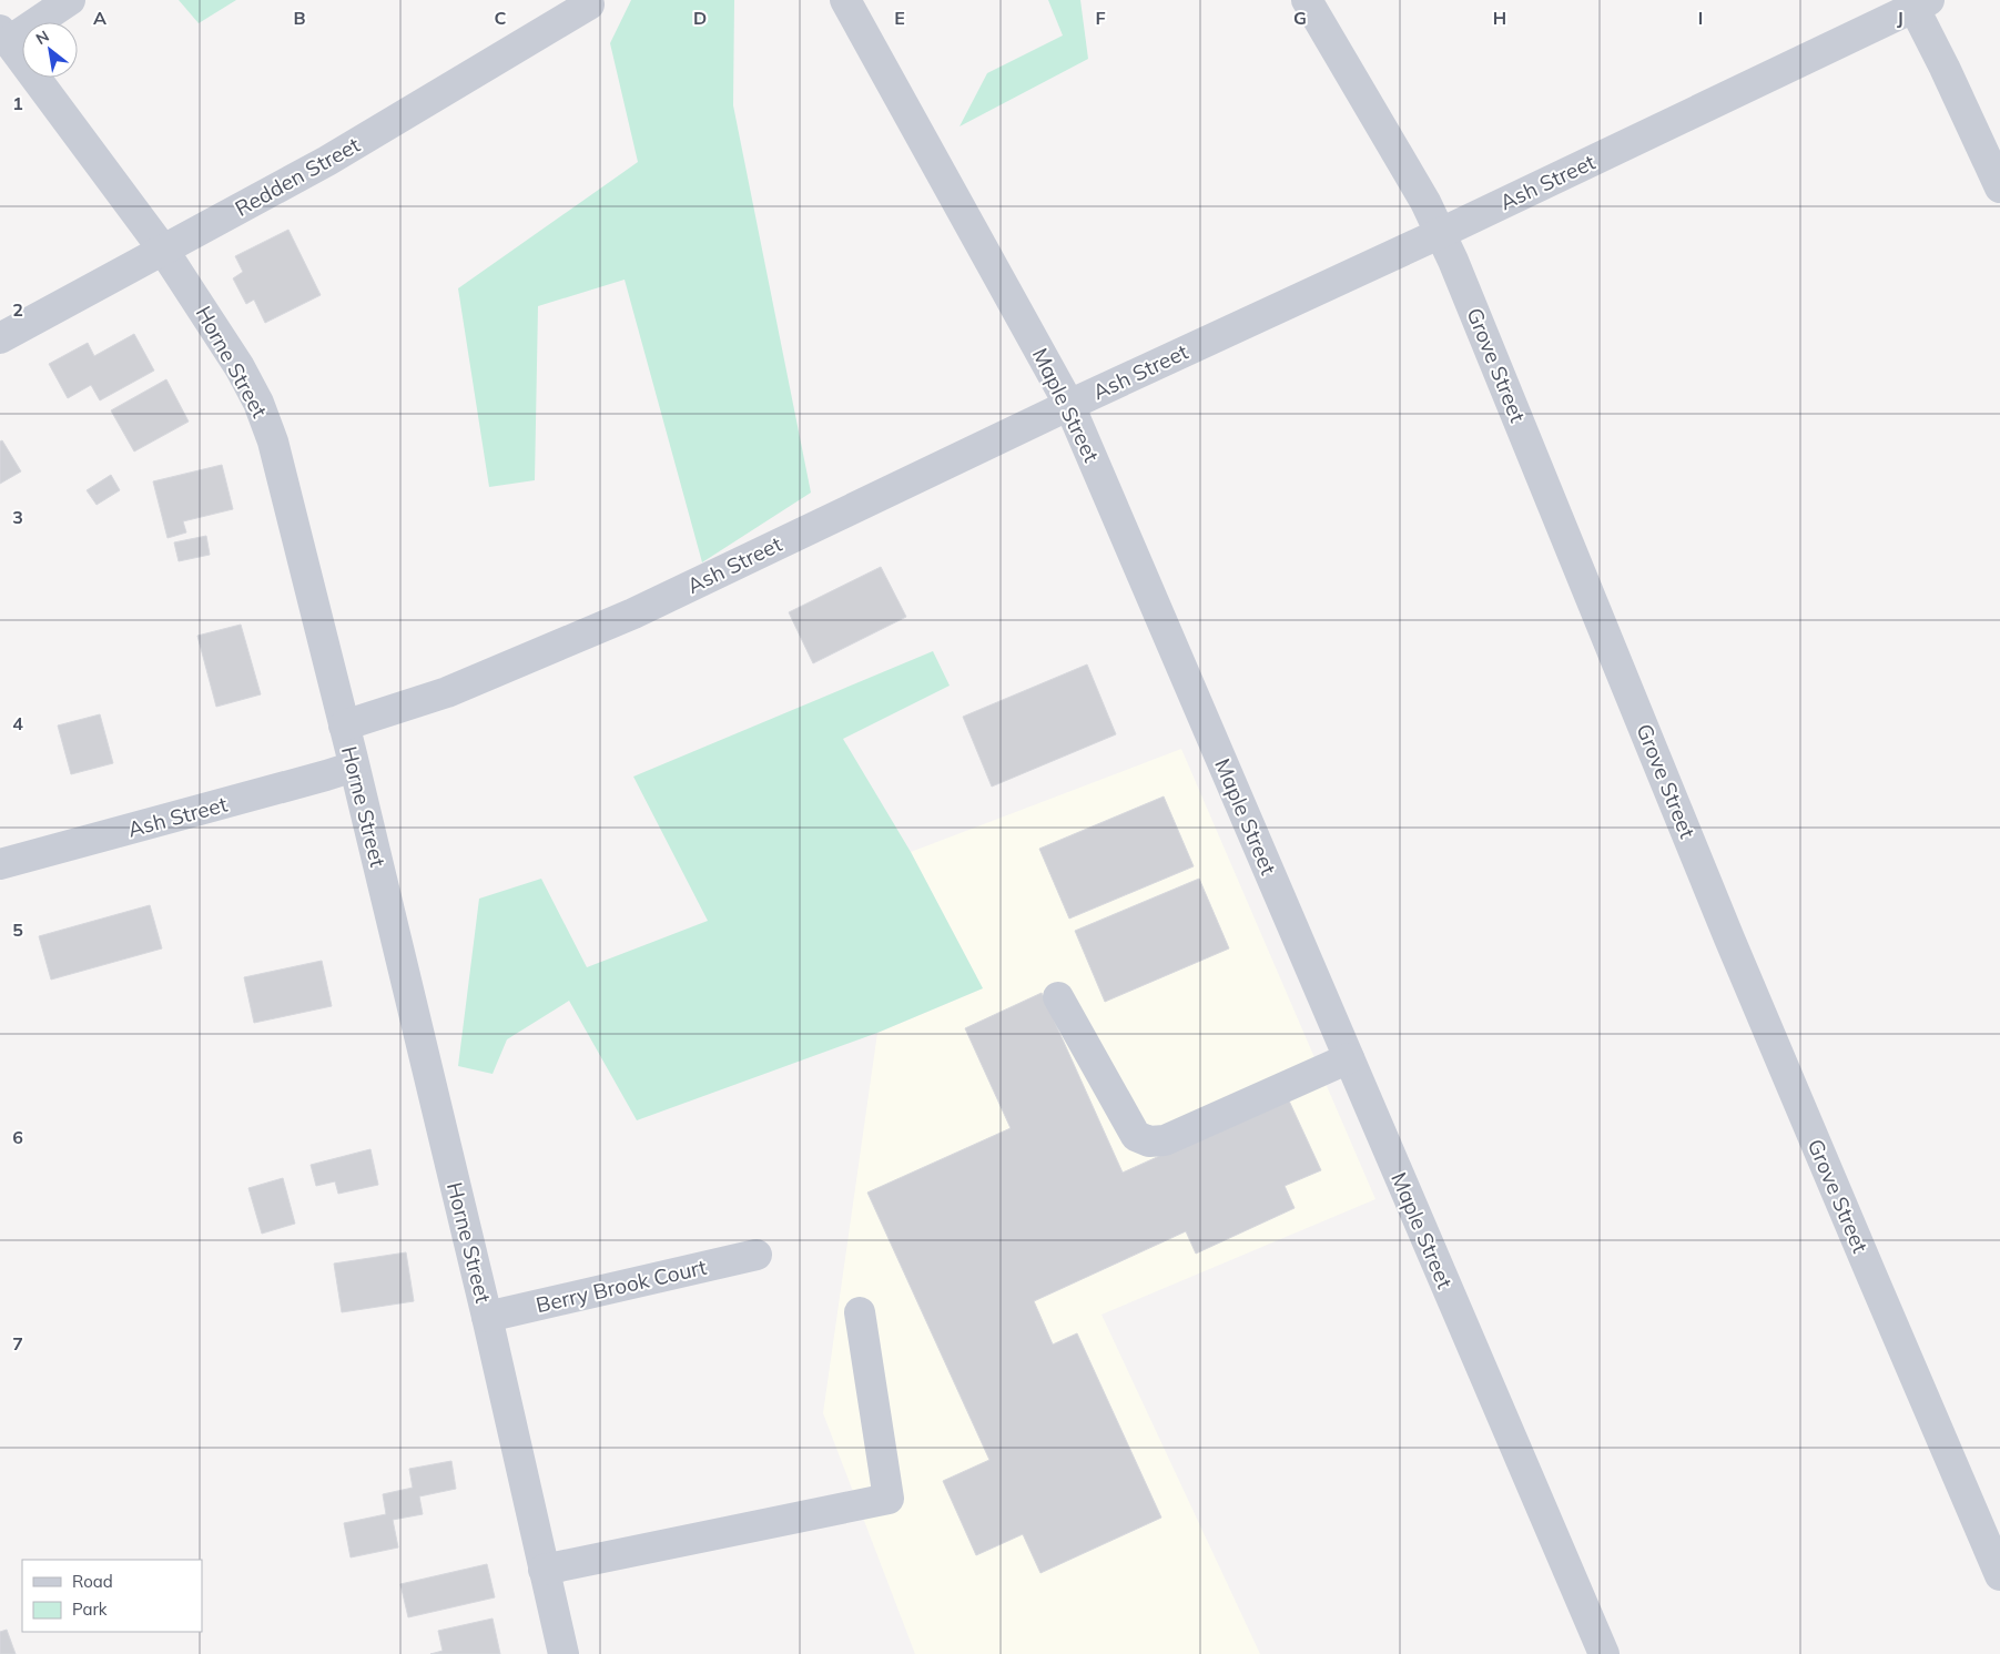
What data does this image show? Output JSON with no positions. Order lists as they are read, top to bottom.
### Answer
{
  "streets": {
    "street": [
      "Redden Street",
      "Ash Street",
      "Horne Street",
      "Grove Street",
      "Maple Street",
      "Berry Brook Court"
    ]
  },
  "crossings": [
    ["Redden Street", "Horne Street"],
    ["Ash Street", "Horne Street"],
    ["Ash Street", "Grove Street"],
    ["Ash Street", "Maple Street"],
    ["Horne Street", "Berry Brook Court"]
  ],
  "legend": ["Road", "Park"],
  "north": "top left",
  "grid": {
    "columns": [
      "A",
      "B",
      "C",
      "D",
      "E",
      "F",
      "G",
      "H",
      "I",
      "J"
    ],
    "rows": [
      "1",
      "2",
      "3",
      "4",
      "5",
      "6",
      "7"
    ]
  }
}
